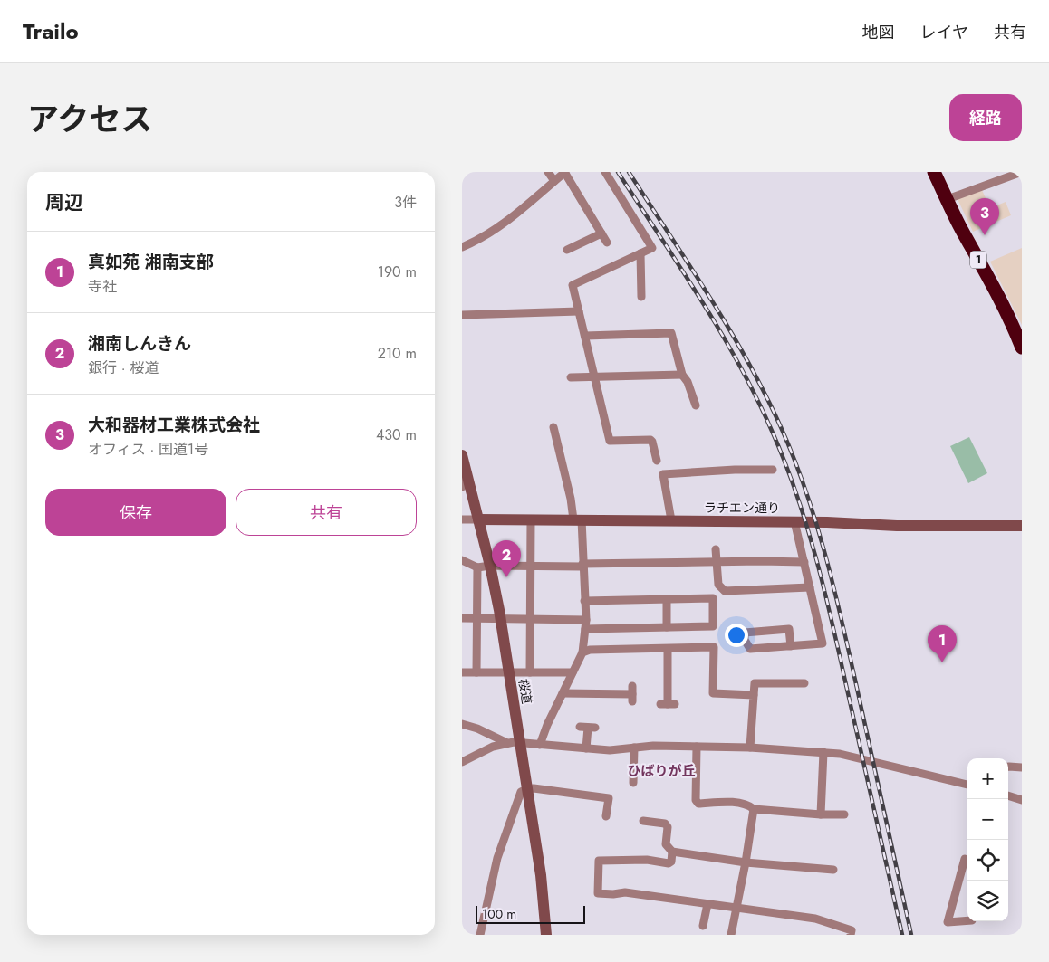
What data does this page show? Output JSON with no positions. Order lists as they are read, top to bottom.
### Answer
{
  "streets": {
    "highway": ["1"],
    "street": ["ラチエン通り", "桜道"]
  },
  "crossings": [
    ["ラチエン通り", "桜道"]
  ],
  "districts": ["ひばりが丘"],
  "scale_bar": "100 m",
  "page": {
    "header": "Trailo",
    "nav": ["地図", "レイヤ", "共有"],
    "title": "アクセス",
    "buttons": [
      "経路",
      ["保存", "共有"]
    ],
    "heading": ["周辺", "3件"],
    "pins": ["3", "2", "1"],
    "list": [
      {
        "mark": "1",
        "name": "真如苑 湘南支部",
        "note": "寺社",
        "value": "190 m"
      },
      {
        "mark": "2",
        "name": "湘南しんきん",
        "note": "銀行 · 桜道",
        "value": "210 m"
      },
      {
        "mark": "3",
        "name": "大和器材工業株式会社",
        "note": "オフィス · 国道1号",
        "value": "430 m"
      }
    ],
    "map_buttons": ["+", "−"],
    "scale": "100 m"
  }
}
